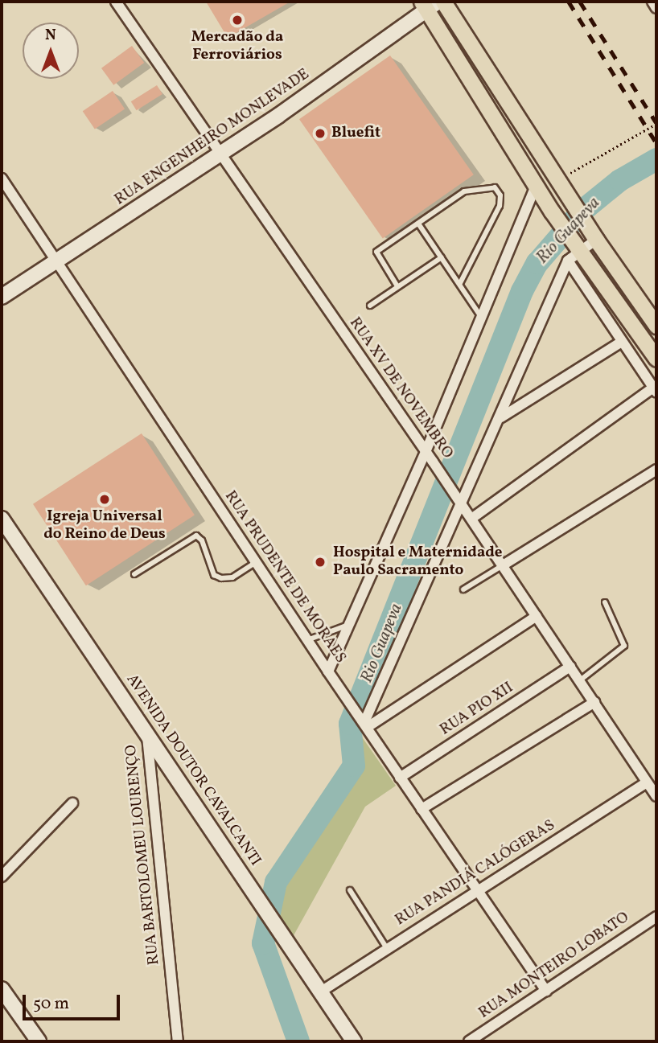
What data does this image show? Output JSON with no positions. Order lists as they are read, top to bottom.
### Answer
{
  "streets": {
    "main road": ["RUA ENGENHEIRO MONLEVADE", "AVENIDA DOUTOR CAVALCANTI"],
    "street": [
      "RUA XV DE NOVEMBRO",
      "RUA PRUDENTE DE MORAES",
      "RUA PIO XII",
      "RUA BARTOLOMEU LOURENÇO",
      "RUA PANDIÁ CALÓGERAS",
      "RUA MONTEIRO LOBATO"
    ]
  },
  "crossings": [
    ["RUA ENGENHEIRO MONLEVADE", "RUA XV DE NOVEMBRO"],
    ["RUA ENGENHEIRO MONLEVADE", "RUA PRUDENTE DE MORAES"],
    ["RUA XV DE NOVEMBRO", "RUA PIO XII"],
    ["RUA XV DE NOVEMBRO", "RUA PANDIÁ CALÓGERAS"],
    ["RUA PRUDENTE DE MORAES", "RUA PIO XII"],
    ["RUA PRUDENTE DE MORAES", "RUA PANDIÁ CALÓGERAS"],
    ["RUA PRUDENTE DE MORAES", "RUA MONTEIRO LOBATO"],
    ["AVENIDA DOUTOR CAVALCANTI", "RUA BARTOLOMEU LOURENÇO"],
    ["AVENIDA DOUTOR CAVALCANTI", "RUA PANDIÁ CALÓGERAS"]
  ],
  "water": ["Rio Guapeva"],
  "places": [
    "Mercadão da Ferroviários",
    "Bluefit",
    "Igreja Universal do Reino de Deus",
    "Hospital e Maternidade Paulo Sacramento"
  ],
  "scale_bar": "50 m",
  "north": "top"
}
